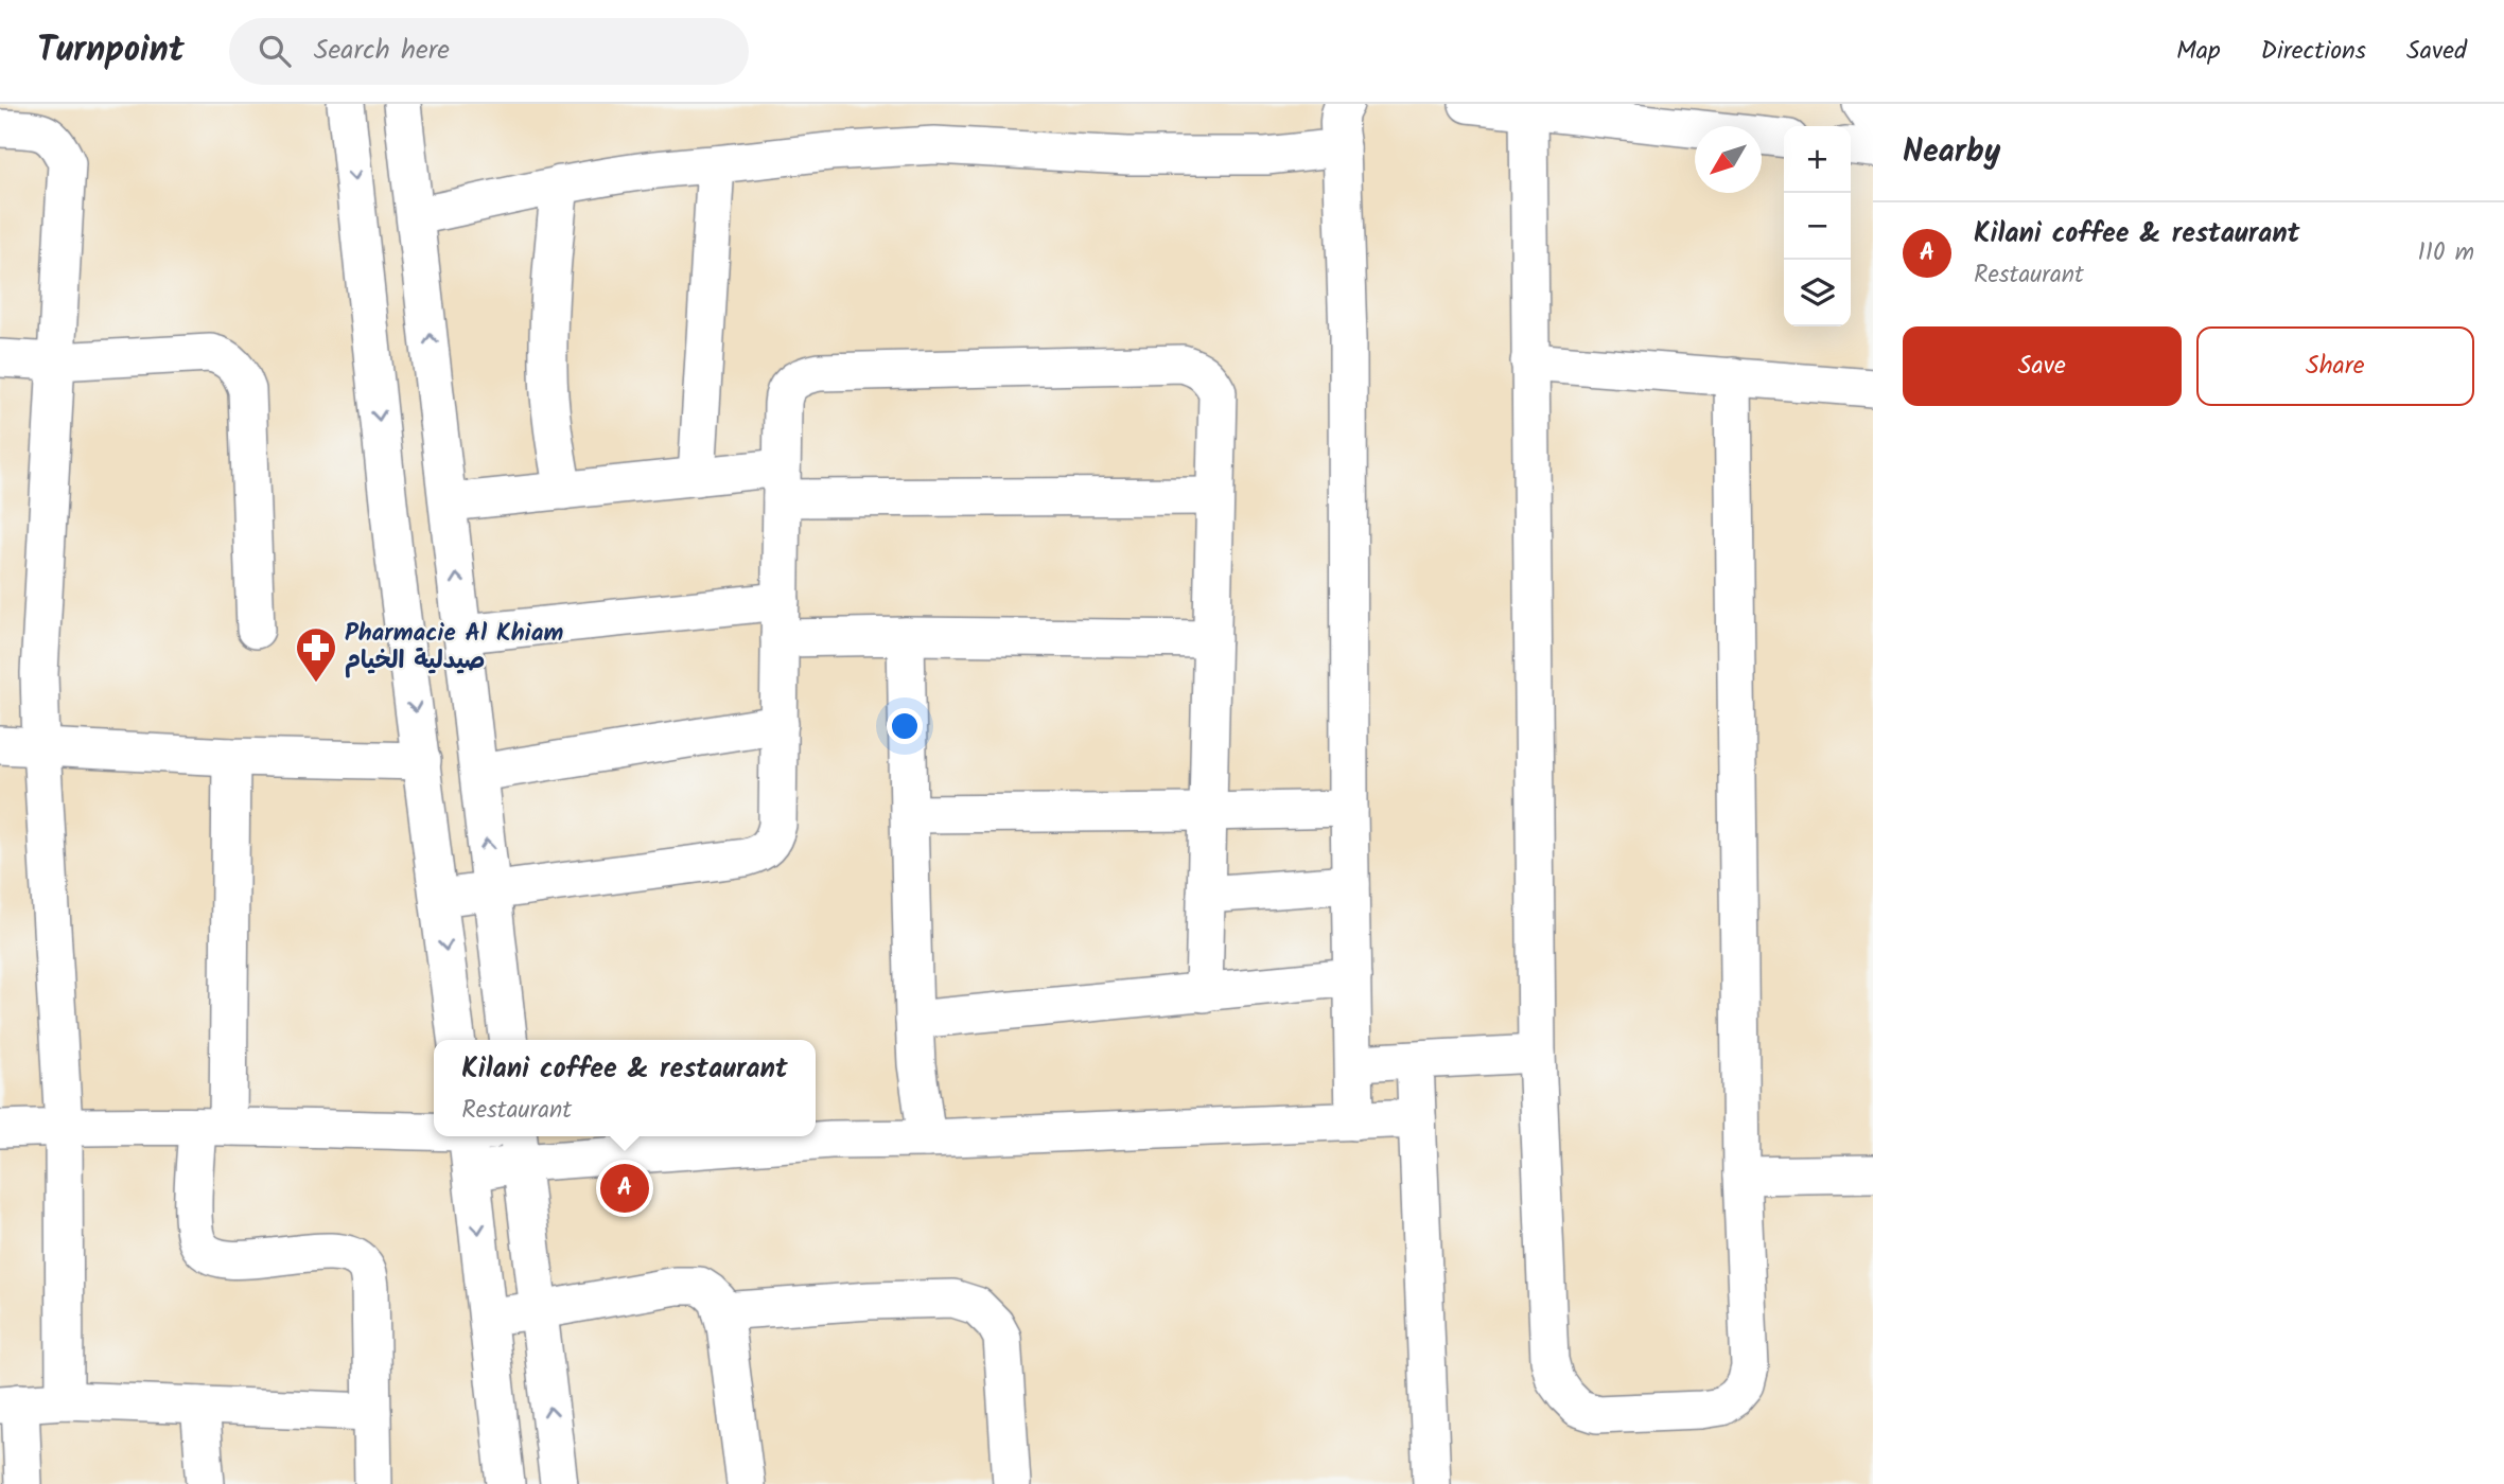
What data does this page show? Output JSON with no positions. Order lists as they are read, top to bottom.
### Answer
{
  "places": {
    "pharmacy": ["Pharmacie Al Khiam صيدلية الخيام"]
  },
  "north": "bottom left",
  "page": {
    "header": "Turnpoint",
    "search": "Search here",
    "nav": ["Map", "Directions", "Saved"],
    "heading": "Nearby",
    "map_buttons": ["+", "−"],
    "list": [
      {
        "mark": "A",
        "name": "Kilani coffee & restaurant",
        "note": "Restaurant",
        "value": "110 m"
      }
    ],
    "buttons": ["Save", "Share"],
    "popup": ["Kilani coffee & restaurant", "Restaurant"],
    "pins": "A"
  }
}
